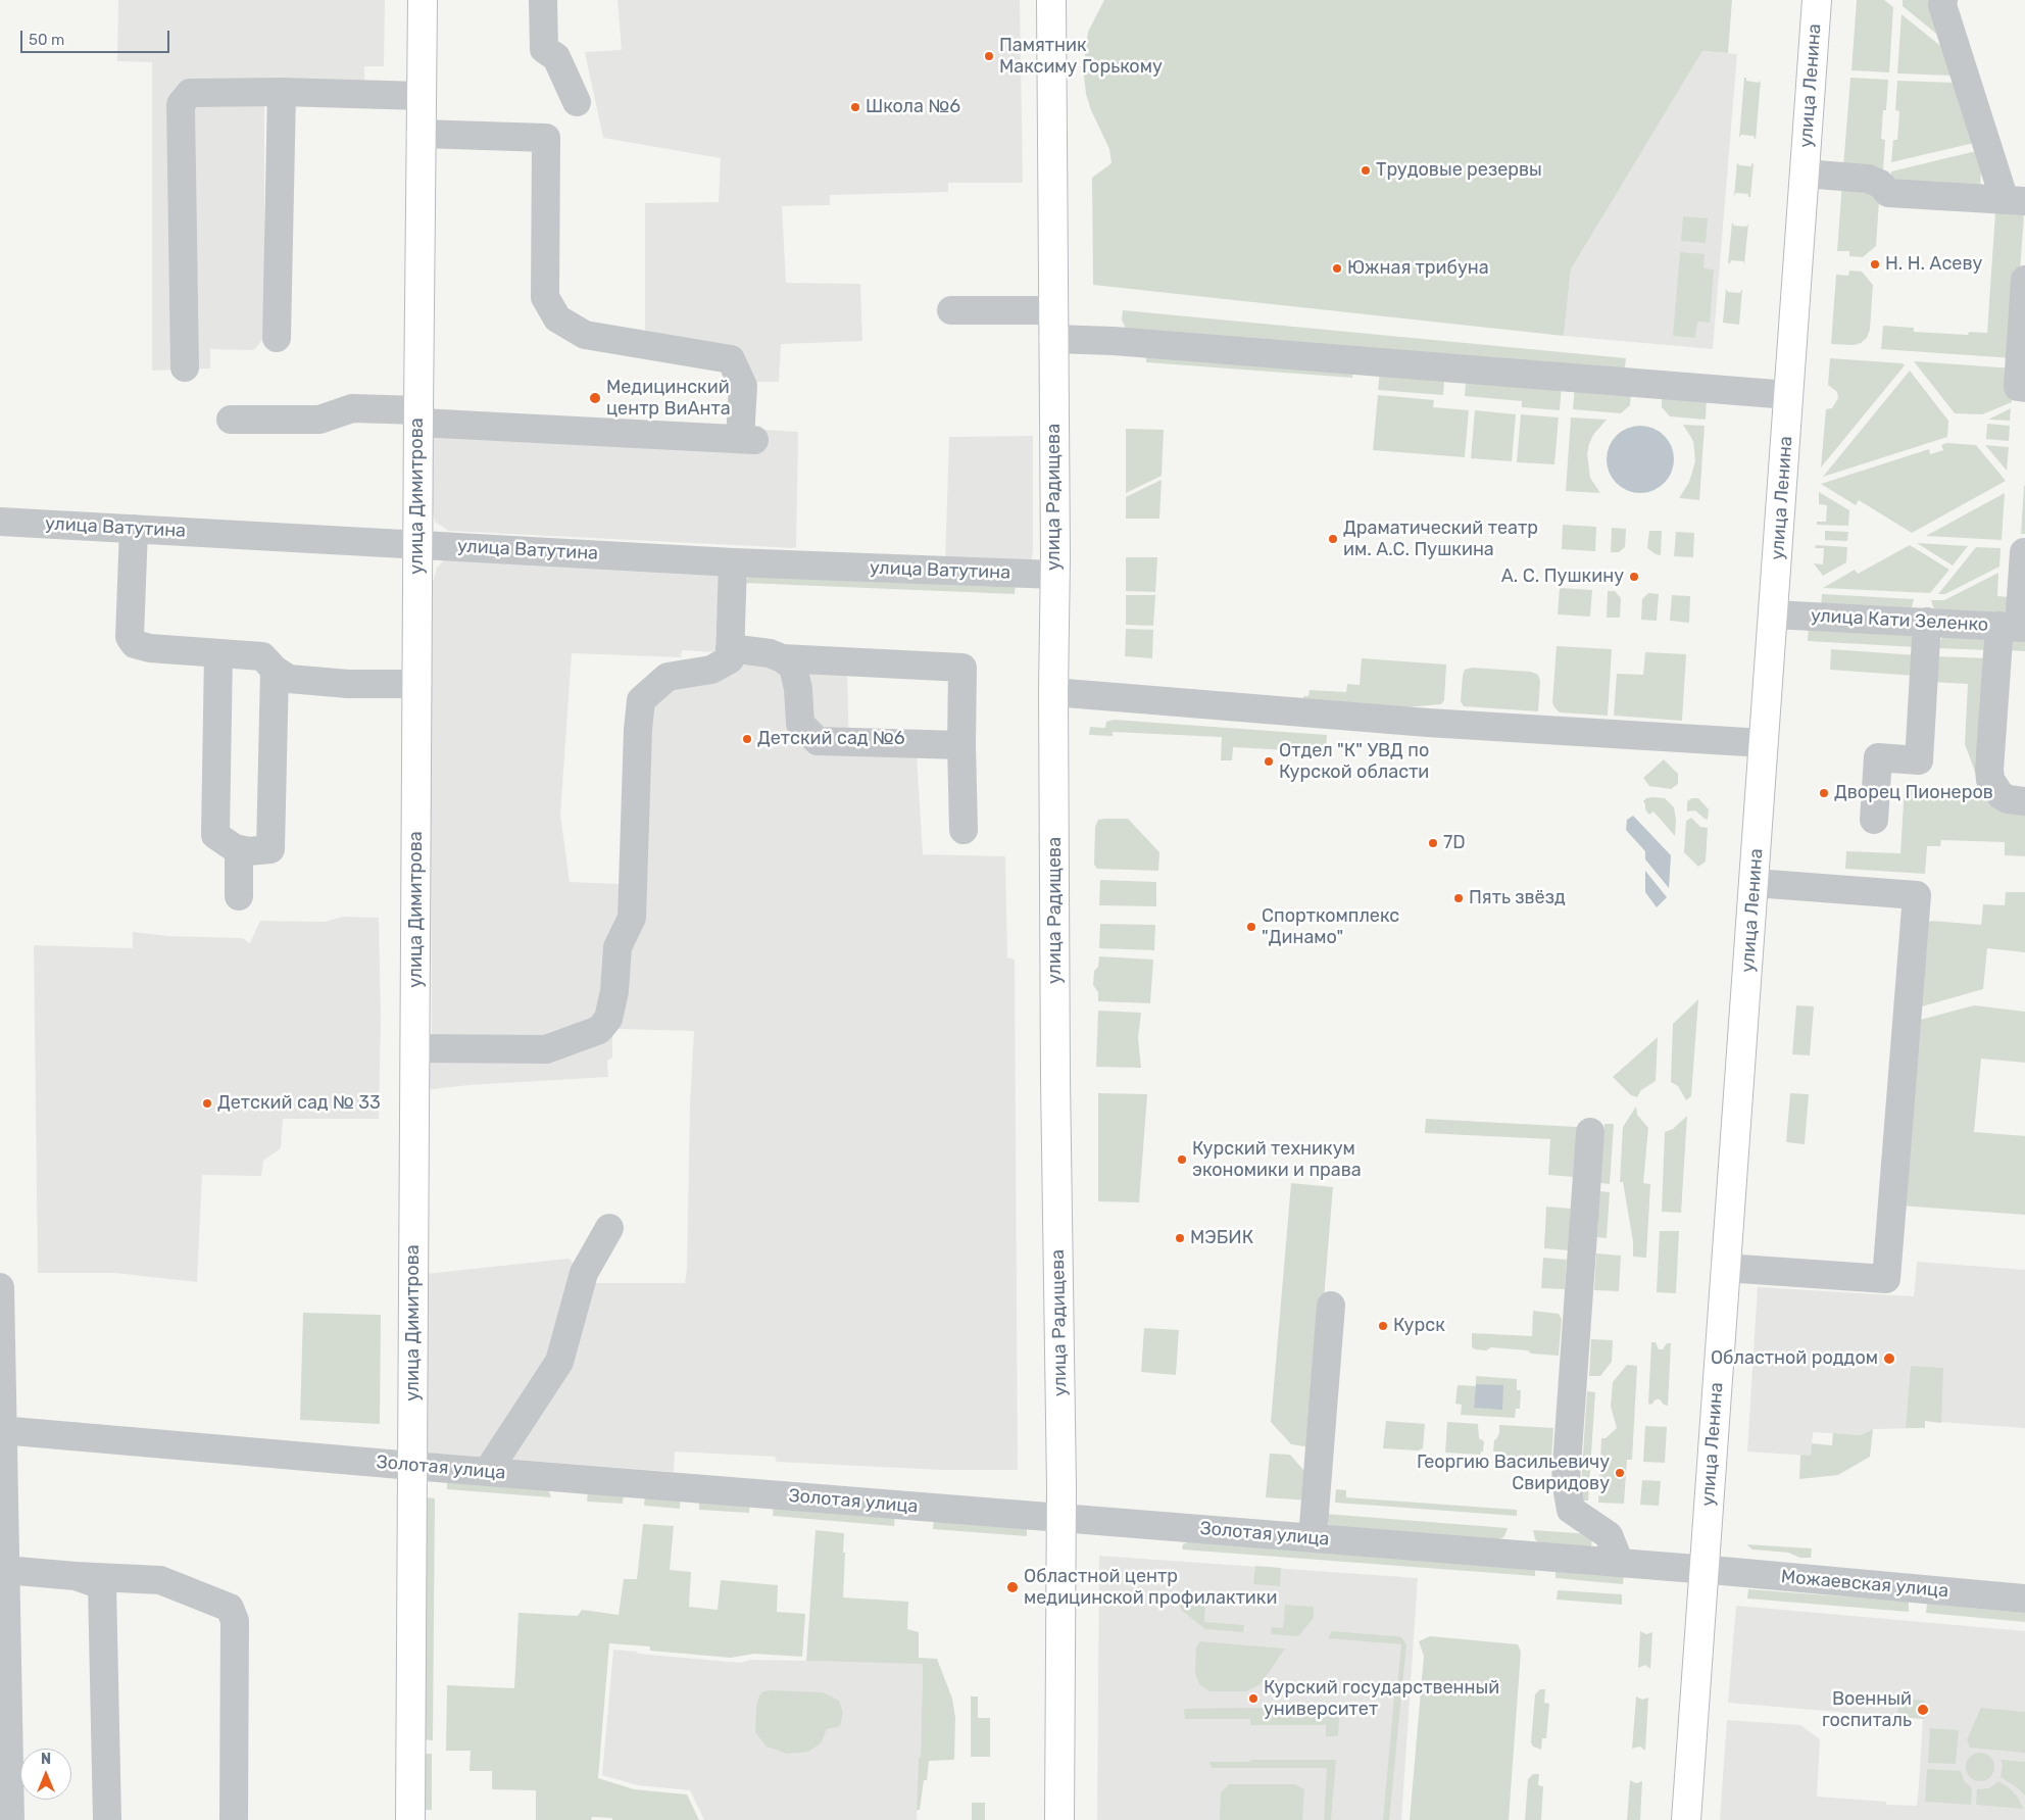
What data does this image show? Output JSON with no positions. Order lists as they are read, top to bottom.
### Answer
{
  "streets": {
    "main road": ["улица Ленина", "улица Димитрова", "улица Радищева"],
    "street": [
      "улица Ватутина",
      "улица Кати Зеленко",
      "Золотая улица",
      "Можаевская улица"
    ]
  },
  "crossings": [
    ["улица Ленина", "улица Кати Зеленко"],
    ["улица Ленина", "Золотая улица"],
    ["улица Ленина", "Можаевская улица"],
    ["улица Димитрова", "улица Ватутина"],
    ["улица Димитрова", "Золотая улица"],
    ["улица Радищева", "улица Ватутина"],
    ["улица Радищева", "Золотая улица"],
    ["Золотая улица", "Можаевская улица"]
  ],
  "places": [
    "Памятник Максиму Горькому",
    "Школа №6",
    "Трудовые резервы",
    "Н. Н. Асеву",
    "Южная трибуна",
    "Медицинский центр ВиАнта",
    "Драматический театр им. А.С. Пушкина",
    "А. С. Пушкину",
    "Детский сад №6",
    "Отдел \"К\" УВД по Курской области",
    "Дворец Пионеров",
    "7D",
    "Пять звёзд",
    "Спорткомплекс \"Динамо\"",
    "Детский сад № 33",
    "Курский техникум экономики и права",
    "МЭБИК",
    "Курск",
    "Областной роддом",
    "Георгию Васильевичу Свиридову",
    "Областной центр медицинской профилактики",
    "Курский государственный университет",
    "Военный госпиталь"
  ],
  "scale_bar": "50 m",
  "north": "top"
}
